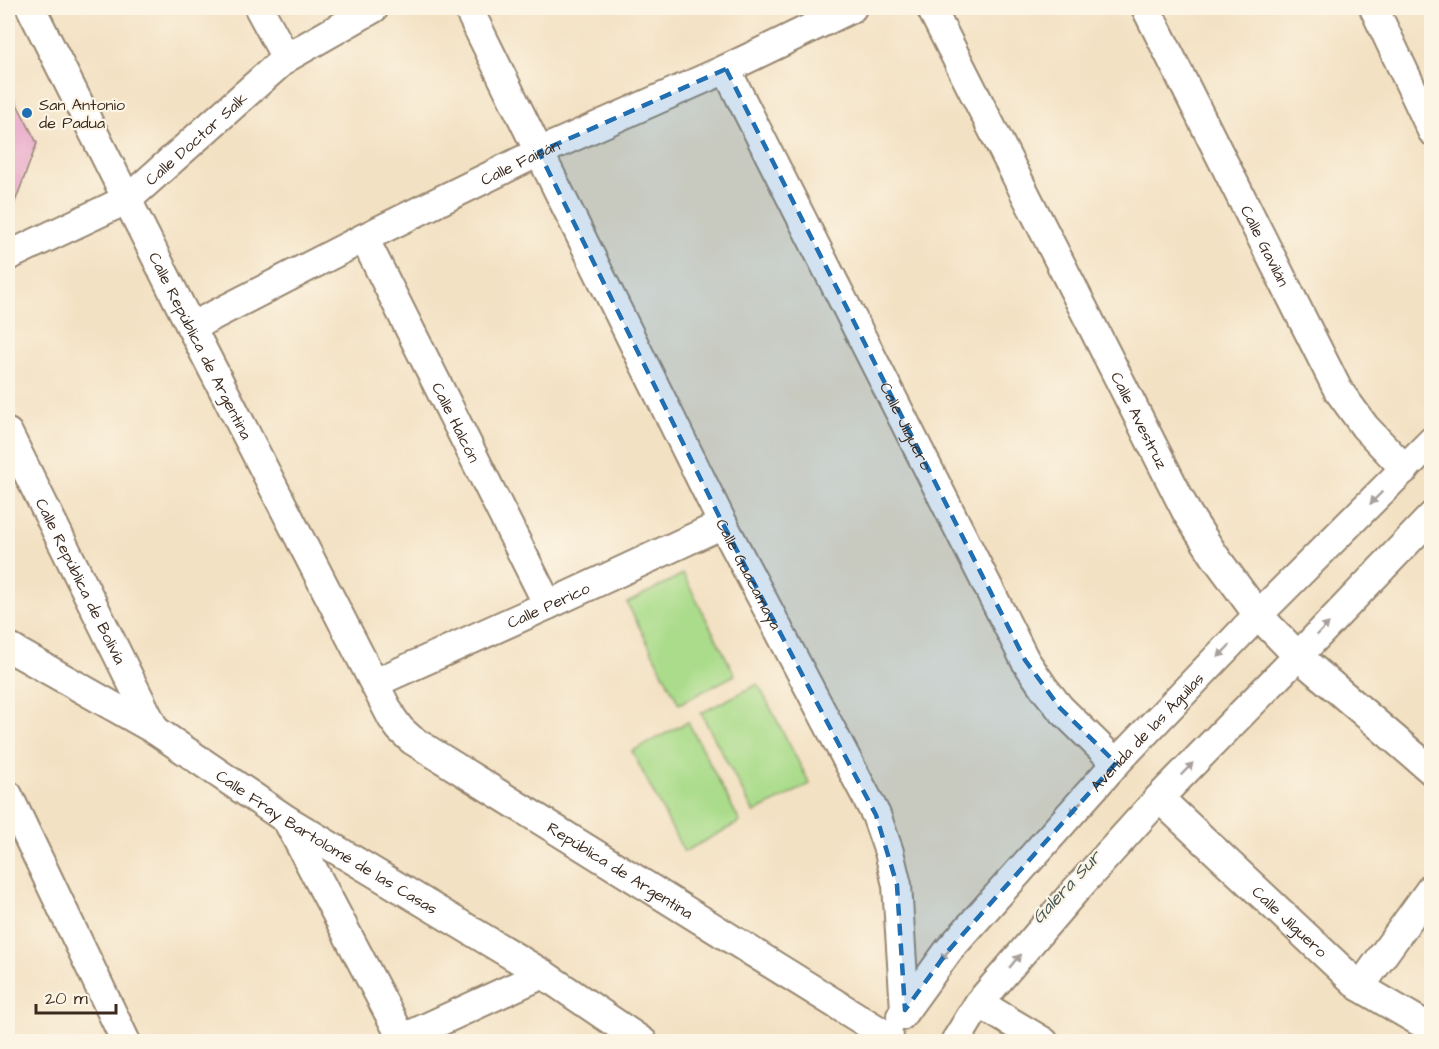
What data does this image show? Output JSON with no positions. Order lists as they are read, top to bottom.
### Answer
{
  "streets": {
    "street": [
      "Calle Doctor Salk",
      "Calle Faisán",
      "Calle Gavilán",
      "Calle República de Argentina",
      "Calle Avestruz",
      "Calle Halcón",
      "Calle Jilguero",
      "Calle Guacamaya",
      "Calle República de Bolivía",
      "Calle Perico",
      "Avenida de las Águilas",
      "Calle Fray Bartolomé de las Casas",
      "República de Argentina"
    ]
  },
  "crossings": [
    ["Calle Doctor Salk", "Calle República de Argentina"],
    ["Calle Faisán", "Calle República de Argentina"],
    ["Calle Faisán", "Calle Halcón"],
    ["Calle Faisán", "Calle Jilguero"],
    ["Calle Faisán", "Calle Guacamaya"],
    ["Calle Gavilán", "Avenida de las Águilas"],
    ["Calle República de Argentina", "Calle Perico"],
    ["Calle República de Argentina", "República de Argentina"],
    ["Calle Avestruz", "Avenida de las Águilas"],
    ["Calle Halcón", "Calle Perico"],
    ["Calle Jilguero", "Avenida de las Águilas"],
    ["Calle Guacamaya", "Calle Perico"],
    ["Calle Guacamaya", "Avenida de las Águilas"],
    ["Calle República de Bolivía", "Calle Fray Bartolomé de las Casas"],
    ["Calle Perico", "República de Argentina"],
    ["Avenida de las Águilas", "República de Argentina"]
  ],
  "water": ["Galera Sur"],
  "places": ["San Antonio de Padua"],
  "scale_bar": "20 m"
}
